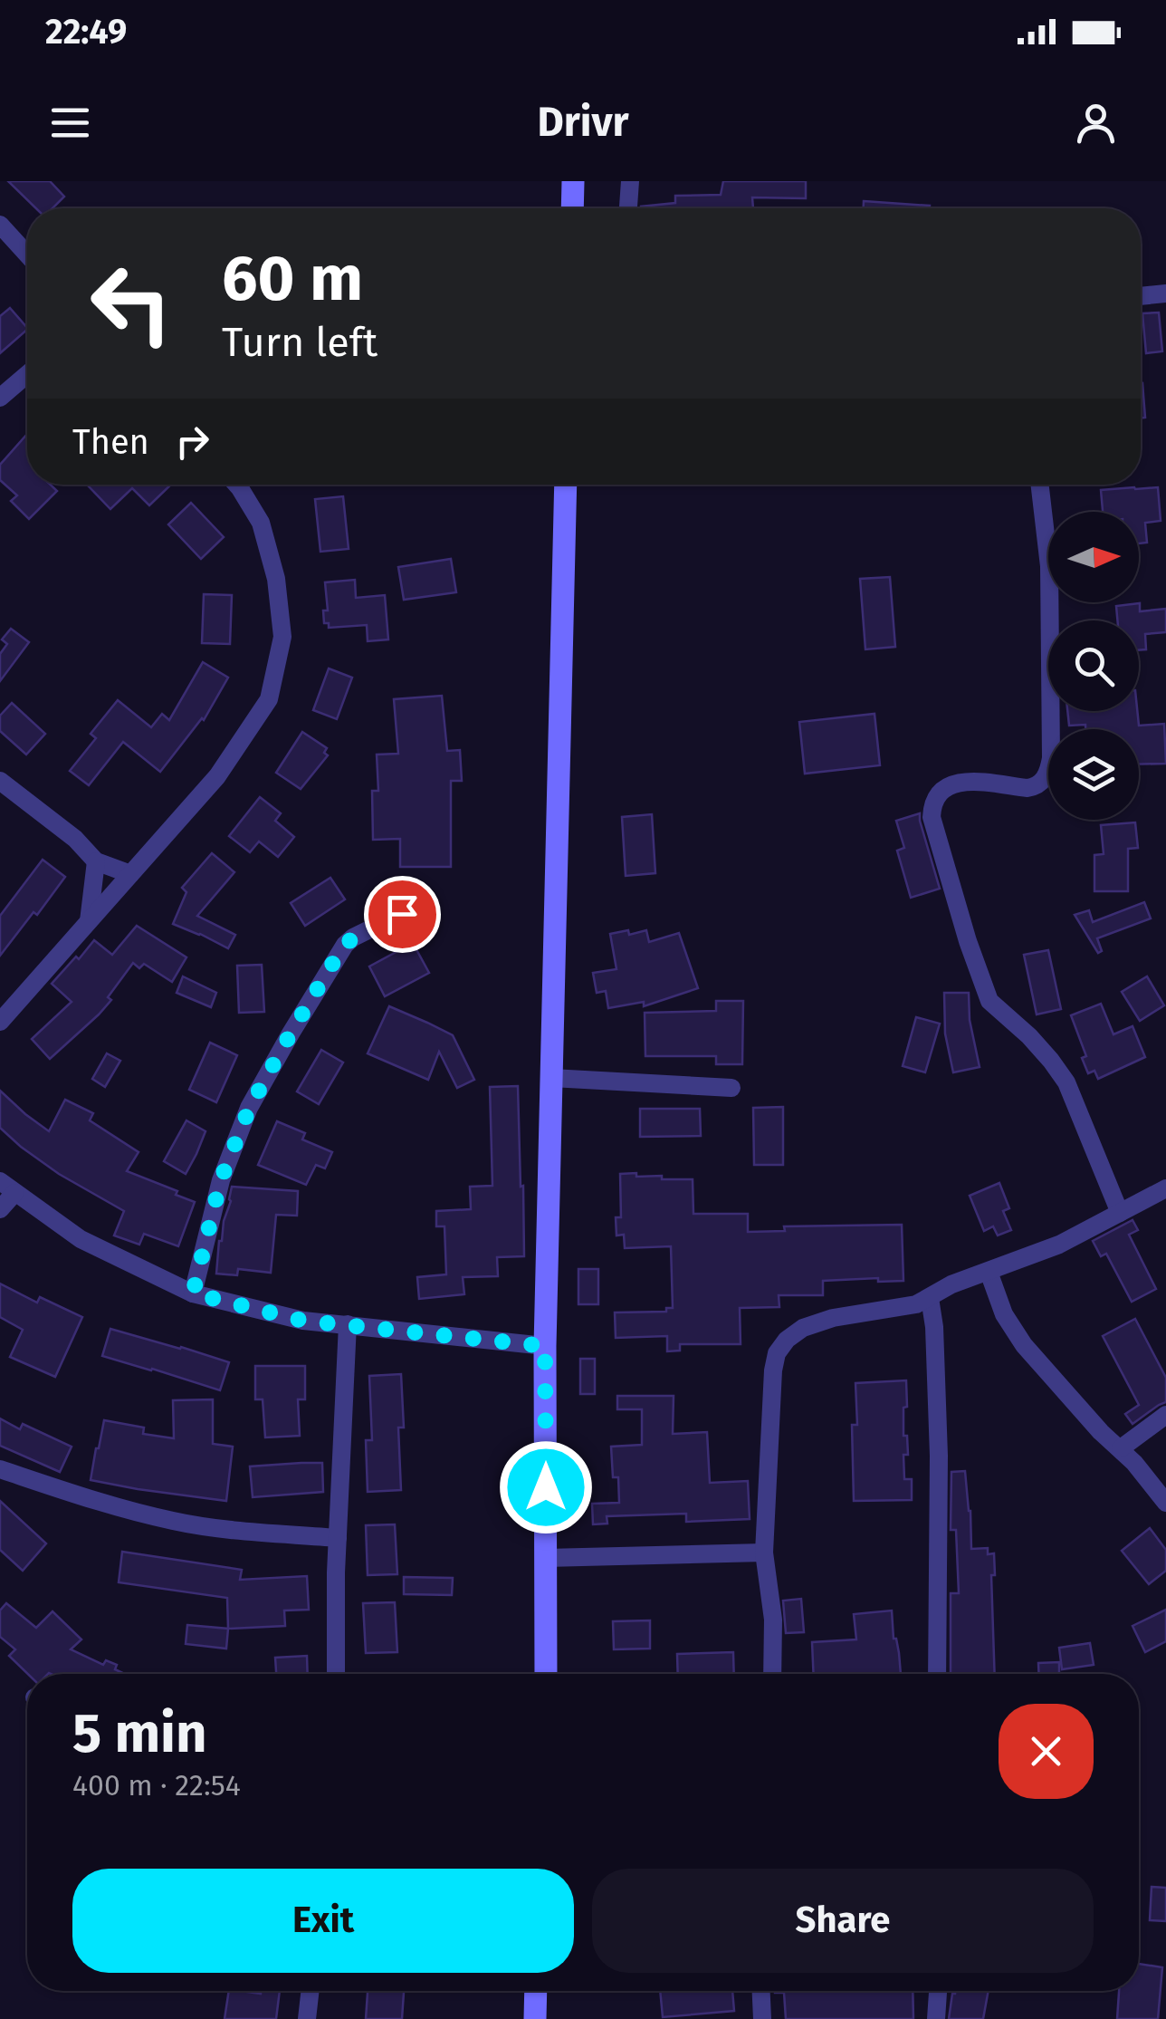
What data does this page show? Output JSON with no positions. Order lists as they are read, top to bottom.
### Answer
{
  "north": "right",
  "page": {
    "status": "22:49",
    "header": "Drivr",
    "turn": ["60 m", "Turn left"],
    "then": "Then",
    "heading": ["5 min", "400 m · 22:54"],
    "buttons": ["Exit", "Share"]
  }
}
